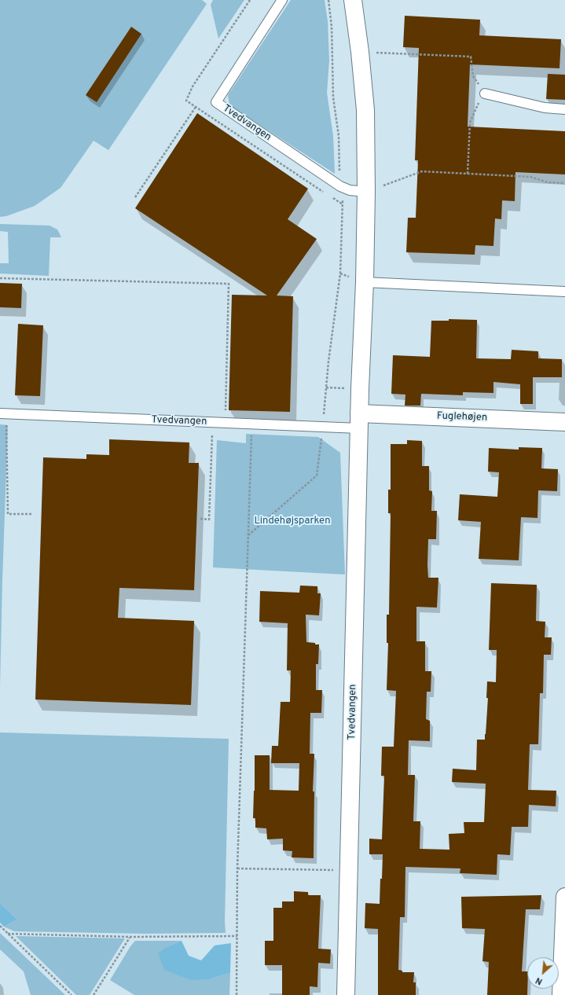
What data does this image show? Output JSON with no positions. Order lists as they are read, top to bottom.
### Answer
{
  "streets": {
    "street": ["Tvedvangen", "Fuglehøjen"]
  },
  "crossings": [
    ["Tvedvangen", "Fuglehøjen"]
  ],
  "parks": ["Lindehøjsparken"],
  "north": "bottom left"
}
